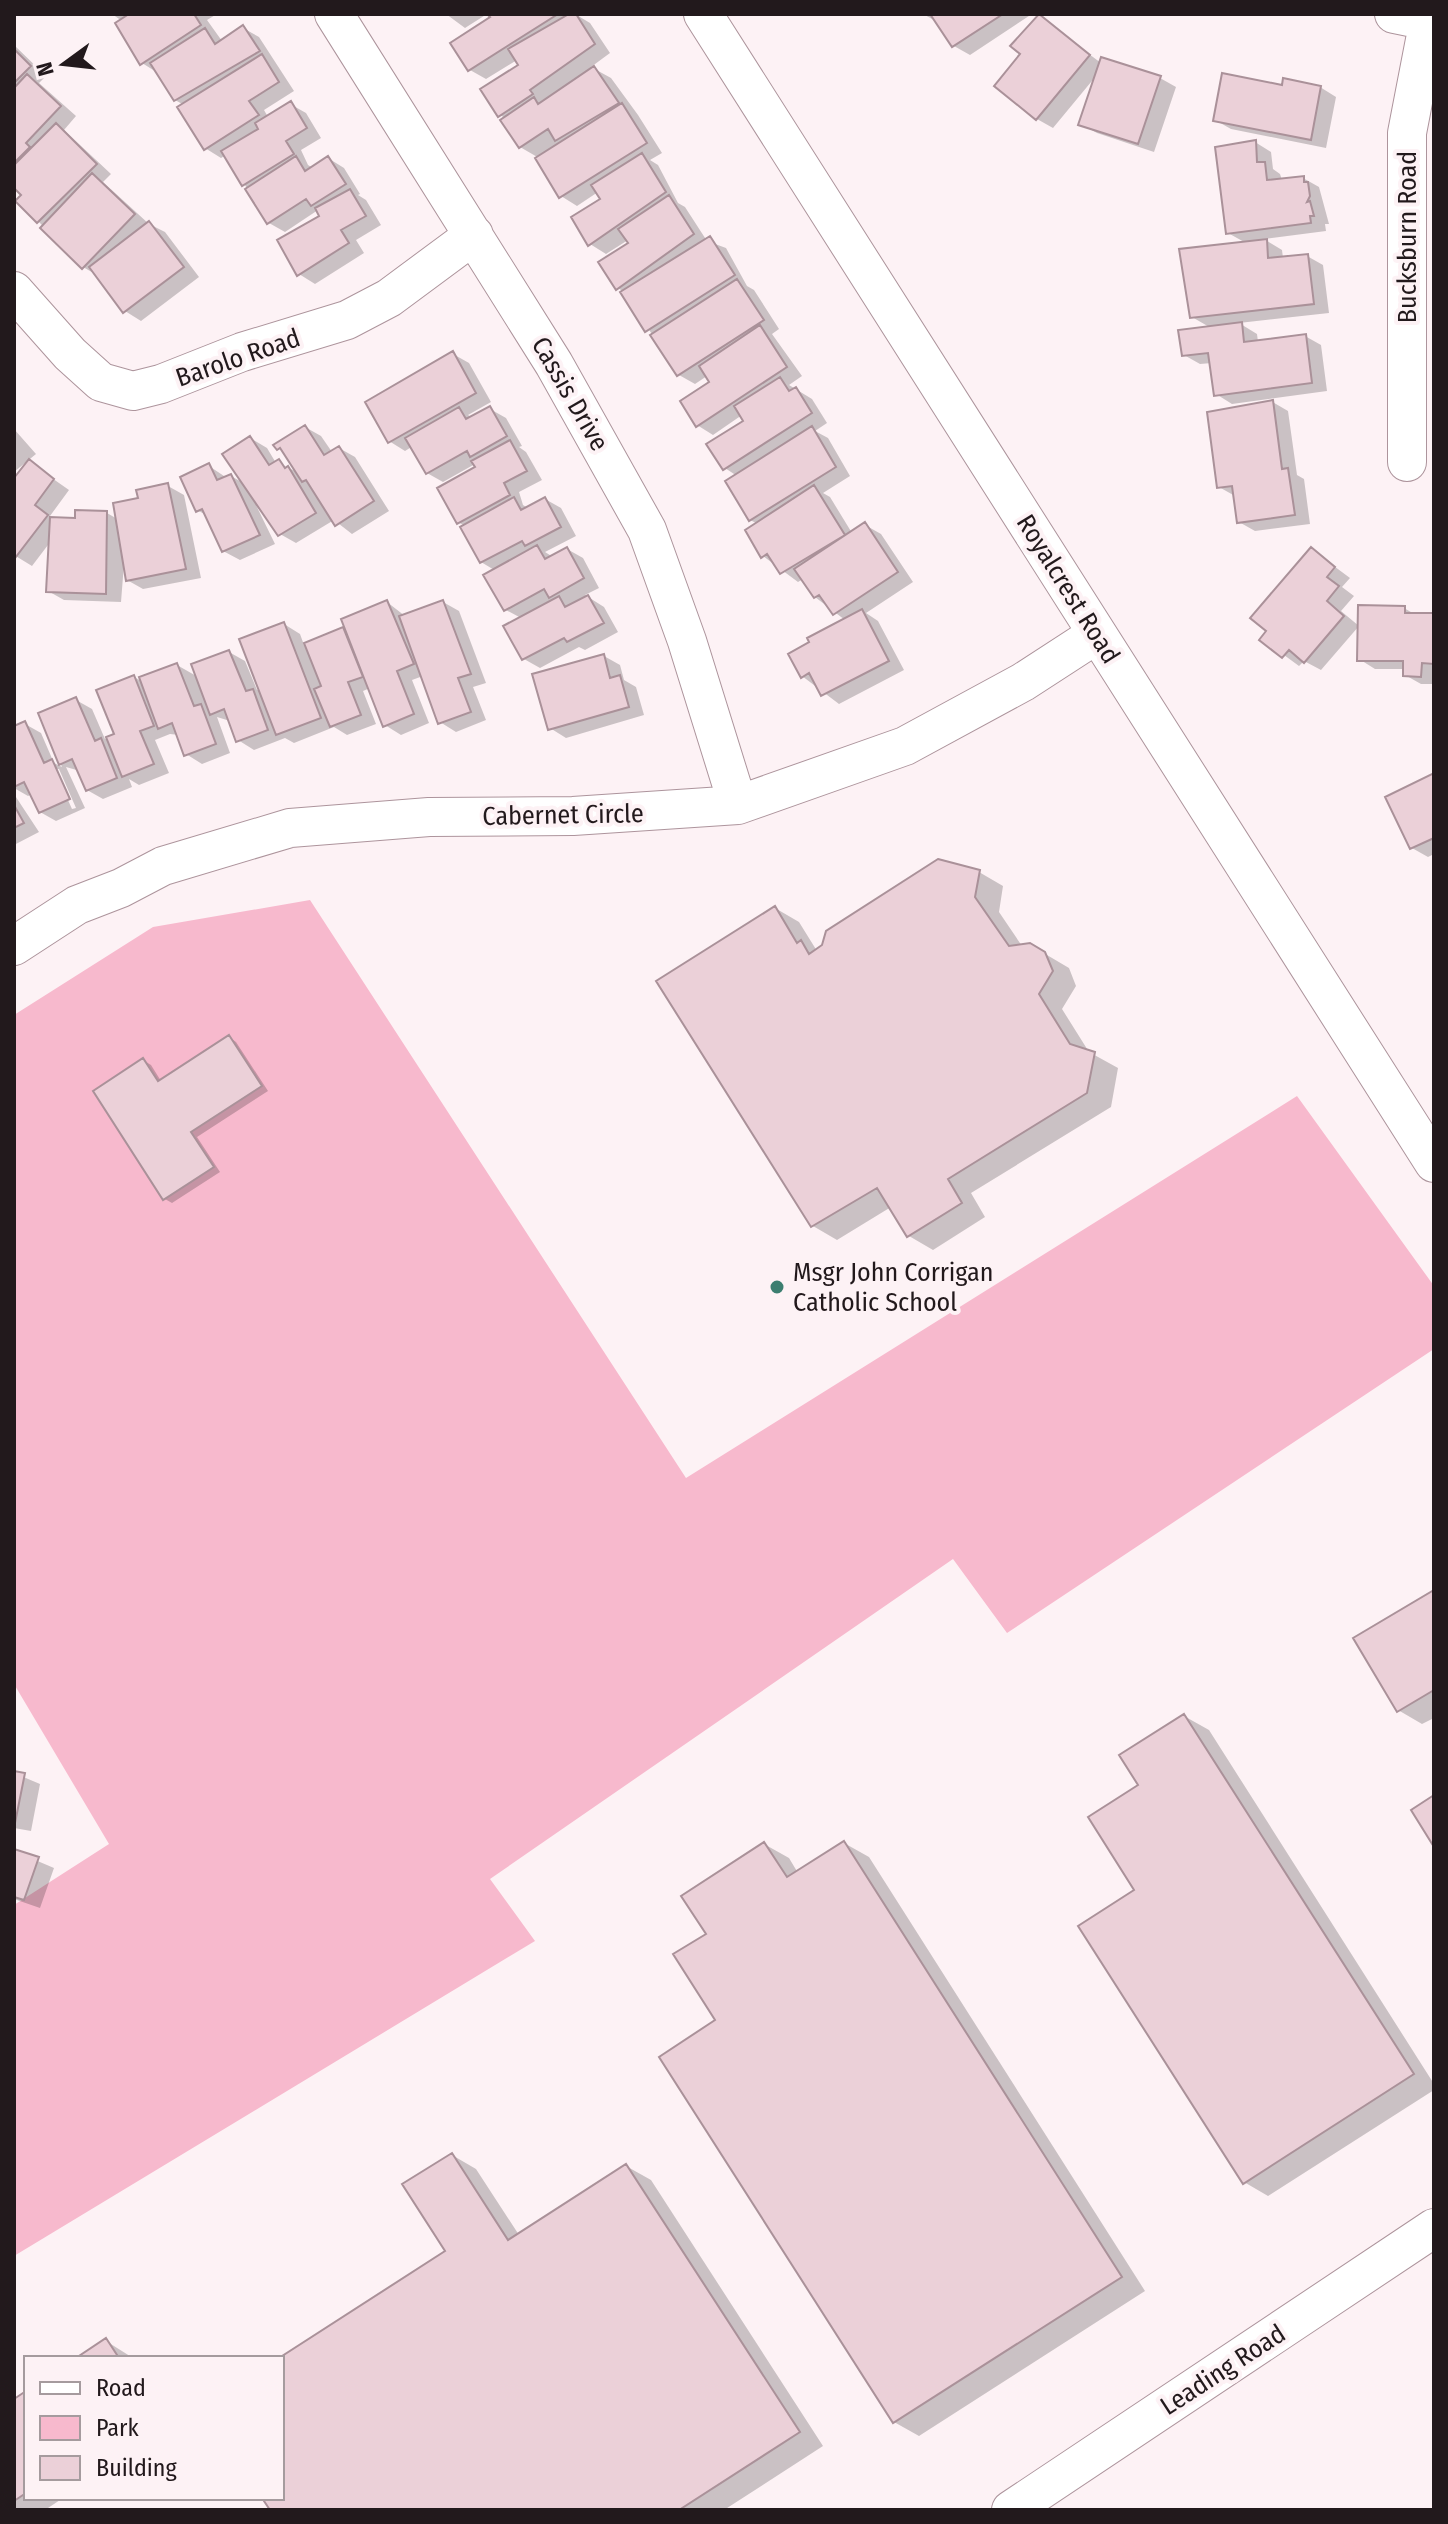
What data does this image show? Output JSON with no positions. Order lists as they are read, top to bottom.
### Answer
{
  "streets": {
    "street": [
      "Bucksburn Road",
      "Barolo Road",
      "Cassis Drive",
      "Royalcrest Road",
      "Cabernet Circle",
      "Leading Road"
    ]
  },
  "crossings": [
    ["Barolo Road", "Cassis Drive"],
    ["Cassis Drive", "Cabernet Circle"],
    ["Royalcrest Road", "Cabernet Circle"]
  ],
  "places": ["Msgr John Corrigan Catholic School"],
  "legend": ["Road", "Park", "Building"],
  "north": "left"
}
